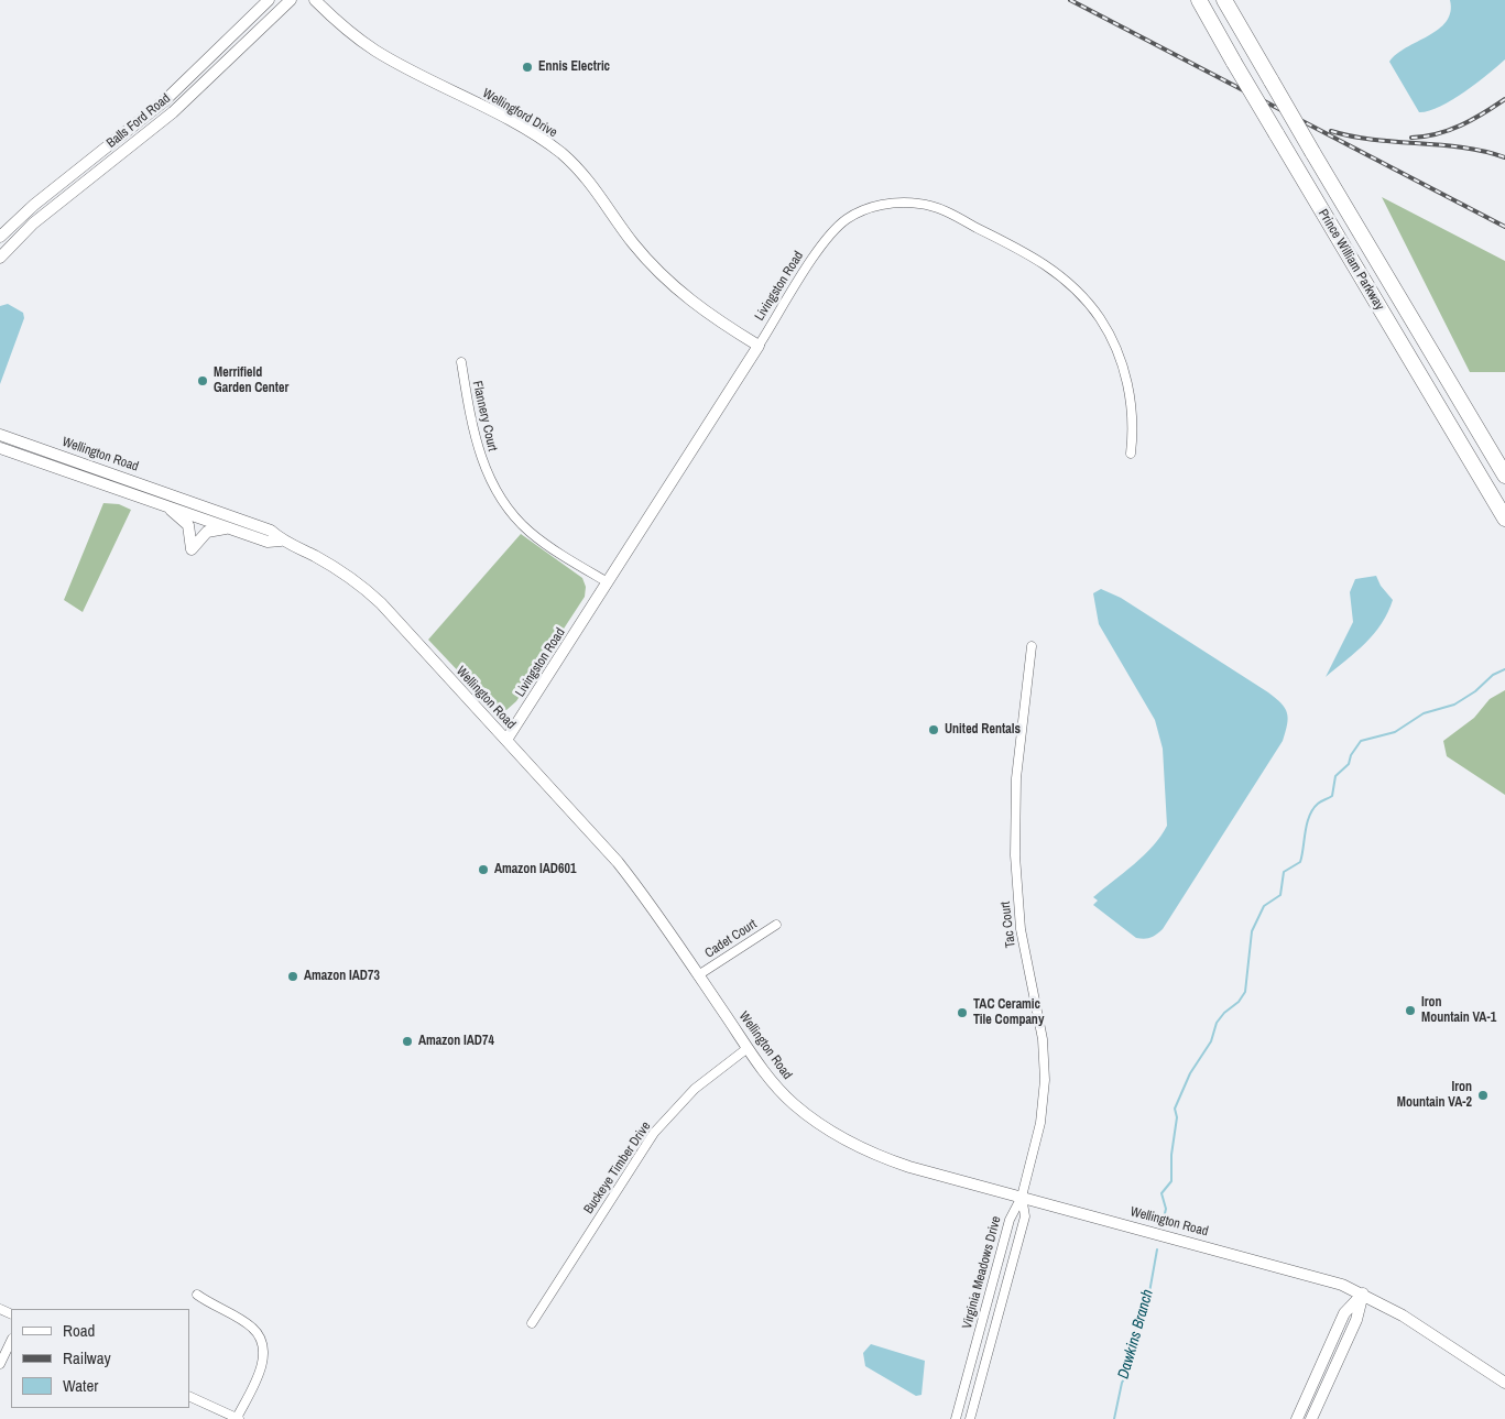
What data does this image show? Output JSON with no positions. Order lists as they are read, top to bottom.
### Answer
{
  "streets": {
    "highway": ["Prince William Parkway"],
    "main road": [
      "Wellingford Drive",
      "Balls Ford Road",
      "Livingston Road",
      "Wellington Road"
    ],
    "street": [
      "Flannery Court",
      "Tac Court",
      "Cadet Court",
      "Buckeye Timber Drive",
      "Virginia Meadows Drive"
    ]
  },
  "crossings": [
    ["Wellingford Drive", "Livingston Road"],
    ["Livingston Road", "Flannery Court"],
    ["Livingston Road", "Wellington Road"],
    ["Wellington Road", "Tac Court"],
    ["Wellington Road", "Cadet Court"],
    ["Wellington Road", "Buckeye Timber Drive"],
    ["Wellington Road", "Virginia Meadows Drive"],
    ["Tac Court", "Virginia Meadows Drive"]
  ],
  "water": ["Dawkins Branch"],
  "places": [
    "Ennis Electric",
    "Merrifield Garden Center",
    "United Rentals",
    "Amazon IAD601",
    "Amazon IAD73",
    "Iron Mountain VA-1",
    "TAC Ceramic Tile Company",
    "Amazon IAD74",
    "Iron Mountain VA-2"
  ],
  "legend": ["Road", "Railway", "Water"]
}
